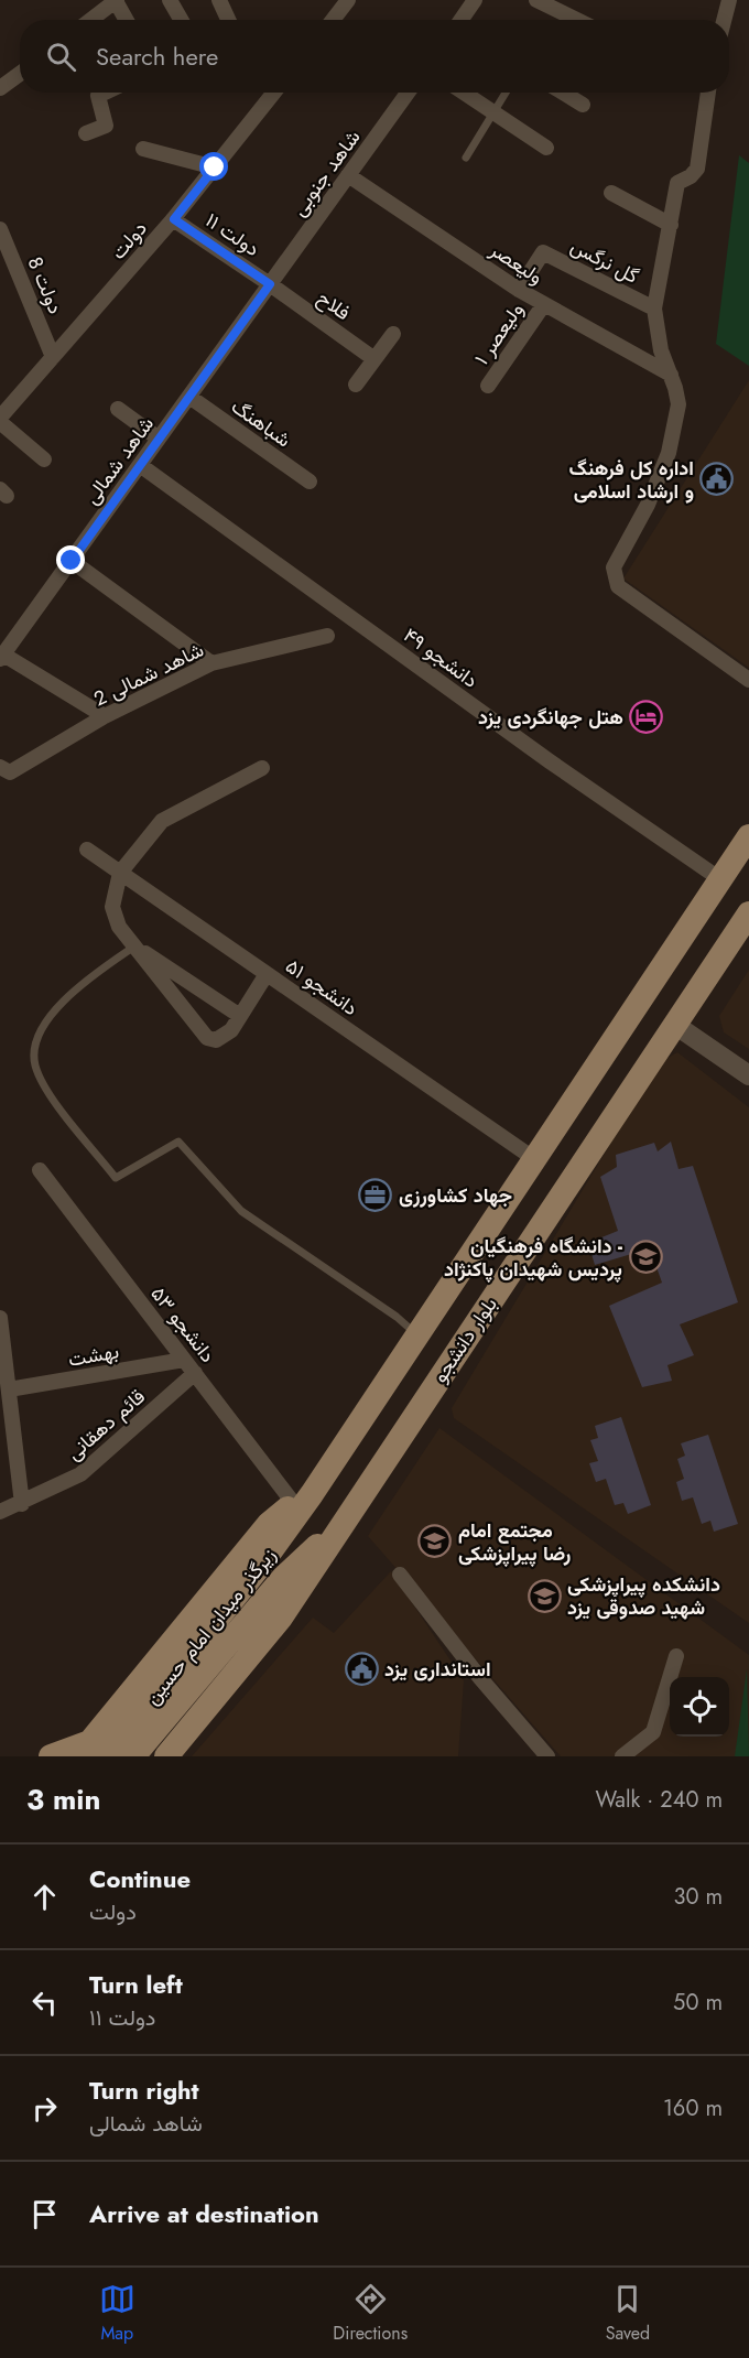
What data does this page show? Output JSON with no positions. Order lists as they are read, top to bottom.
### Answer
{
  "streets": {
    "main road": ["بلوار دانشجو", "زیرگذر میدان امام حسین"],
    "street": [
      "شاهد جنوبی",
      "دولت ۱۱",
      "دولت",
      "گل نرگس",
      "ولیعصر",
      "دولت 8",
      "فلاح",
      "ولیعصر ۱",
      "شباهنگ",
      "شاهد شمالی",
      "دانشجو ۴۹",
      "شاهد شمالی 2",
      "دانشجو ۵۱",
      "دانشجو ۵۳",
      "بهشت",
      "قائم دهقانی"
    ]
  },
  "crossings": [
    ["شاهد جنوبی", "دولت ۱۱"],
    ["شاهد جنوبی", "ولیعصر"],
    ["شاهد جنوبی", "فلاح"],
    ["شاهد جنوبی", "شاهد شمالی"],
    ["دولت ۱۱", "دولت"],
    ["دولت ۱۱", "فلاح"],
    ["دولت ۱۱", "شاهد شمالی"],
    ["دولت", "دولت 8"],
    ["گل نرگس", "ولیعصر"],
    ["ولیعصر", "ولیعصر ۱"],
    ["فلاح", "شاهد شمالی"],
    ["شباهنگ", "شاهد شمالی"],
    ["شاهد شمالی", "دانشجو ۴۹"],
    ["دانشجو ۵۳", "بهشت"],
    ["دانشجو ۵۳", "قائم دهقانی"],
    ["دانشجو ۵۳", "زیرگذر میدان امام حسین"],
    ["بلوار دانشجو", "زیرگذر میدان امام حسین"]
  ],
  "places": {
    "public building": ["اداره کل فرهنگ و ارشاد اسلامی", "استانداری یزد"],
    "hotel": ["هتل جهانگردی یزد"],
    "office": ["جهاد کشاورزی"],
    "school or university": ["دانشگاه فرهنگیان - پردیس شهیدان پاکنژاد", "مجتمع امام رضا پیراپزشکی", "دانشکده پیراپزشکی شهید صدوقی یزد"]
  },
  "page": {
    "search": "Search here",
    "heading": ["3 min", "Walk · 240 m"],
    "list": [
      ["Continue", "دولت", "30 m"],
      ["Turn left", "دولت ۱۱", "50 m"],
      ["Turn right", "شاهد شمالی", "160 m"],
      "Arrive at destination"
    ],
    "nav": ["Map", "Directions", "Saved"]
  }
}
